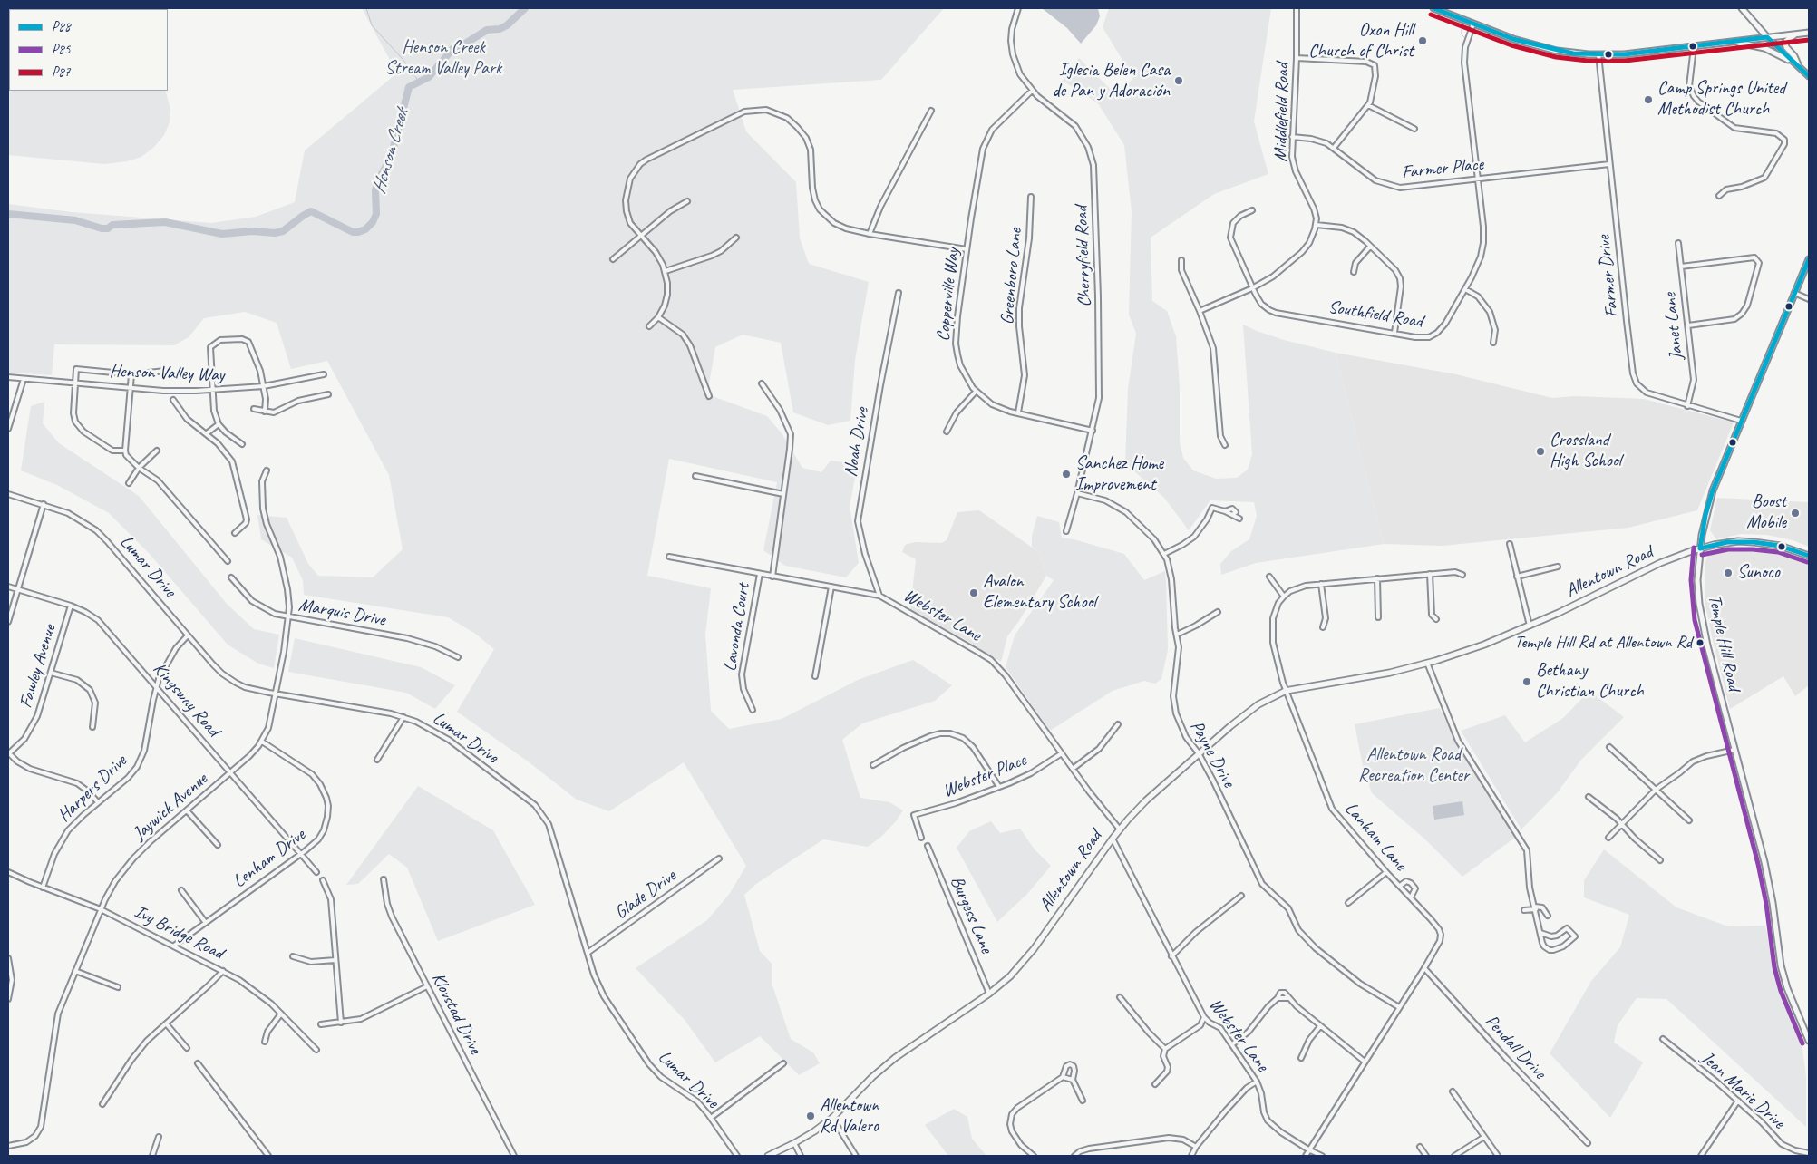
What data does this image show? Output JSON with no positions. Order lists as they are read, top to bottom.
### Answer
{
  "streets": {
    "main road": ["Allentown Road", "Temple Hill Road"],
    "street": [
      "Middlefield Road",
      "Farmer Place",
      "Cherryfield Road",
      "Greenboro Lane",
      "Farmer Drive",
      "Copperville Way",
      "Southfield Road",
      "Janet Lane",
      "Henson Valley Way",
      "Noah Drive",
      "Lumar Drive",
      "Marquis Drive",
      "Webster Lane",
      "Lavonda Court",
      "Fawley Avenue",
      "Kingsway Road",
      "Payne Drive",
      "Webster Place",
      "Harpers Drive",
      "Jaywick Avenue",
      "Lanham Lane",
      "Lenham Drive",
      "Glade Drive",
      "Burgess Lane",
      "Ivy Bridge Road",
      "Klovstad Drive",
      "Pendall Drive",
      "Jean Marie Drive"
    ]
  },
  "crossings": [
    ["Middlefield Road", "Farmer Place"],
    ["Farmer Place", "Farmer Drive"],
    ["Farmer Place", "Southfield Road"],
    ["Cherryfield Road", "Copperville Way"],
    ["Cherryfield Road", "Payne Drive"],
    ["Greenboro Lane", "Copperville Way"],
    ["Farmer Drive", "Janet Lane"],
    ["Farmer Drive", "Temple Hill Road"],
    ["Noah Drive", "Webster Lane"],
    ["Lumar Drive", "Harpers Drive"],
    ["Lumar Drive", "Jaywick Avenue"],
    ["Lumar Drive", "Glade Drive"],
    ["Allentown Road", "Webster Lane"],
    ["Allentown Road", "Temple Hill Road"],
    ["Allentown Road", "Payne Drive"],
    ["Allentown Road", "Lanham Lane"],
    ["Allentown Road", "Burgess Lane"],
    ["Marquis Drive", "Jaywick Avenue"],
    ["Webster Lane", "Lavonda Court"],
    ["Webster Lane", "Webster Place"],
    ["Webster Lane", "Lanham Lane"],
    ["Fawley Avenue", "Kingsway Road"],
    ["Kingsway Road", "Harpers Drive"],
    ["Kingsway Road", "Jaywick Avenue"],
    ["Kingsway Road", "Lenham Drive"],
    ["Payne Drive", "Lanham Lane"],
    ["Harpers Drive", "Ivy Bridge Road"],
    ["Jaywick Avenue", "Lenham Drive"],
    ["Jaywick Avenue", "Ivy Bridge Road"],
    ["Lanham Lane", "Pendall Drive"],
    ["Lenham Drive", "Ivy Bridge Road"]
  ],
  "water": ["Henson Creek"],
  "parks": ["Henson Creek Stream Valley Park", "Allentown Road Recreation Center"],
  "places": [
    "Oxon Hill Church of Christ",
    "Iglesia Belen Casa de Pan y Adoración",
    "Camp Springs United Methodist Church",
    "Crossland High School",
    "Sanchez Home Improvement",
    "Boost Mobile",
    "Sunoco",
    "Avalon Elementary School",
    "Temple Hill Rd at Allentown Rd",
    "Bethany Christian Church",
    "Allentown Rd Valero"
  ],
  "lines": ["transit line P88", "transit line P87", "transit line P85"],
  "legend": ["P88", "P85", "P87"]
}
